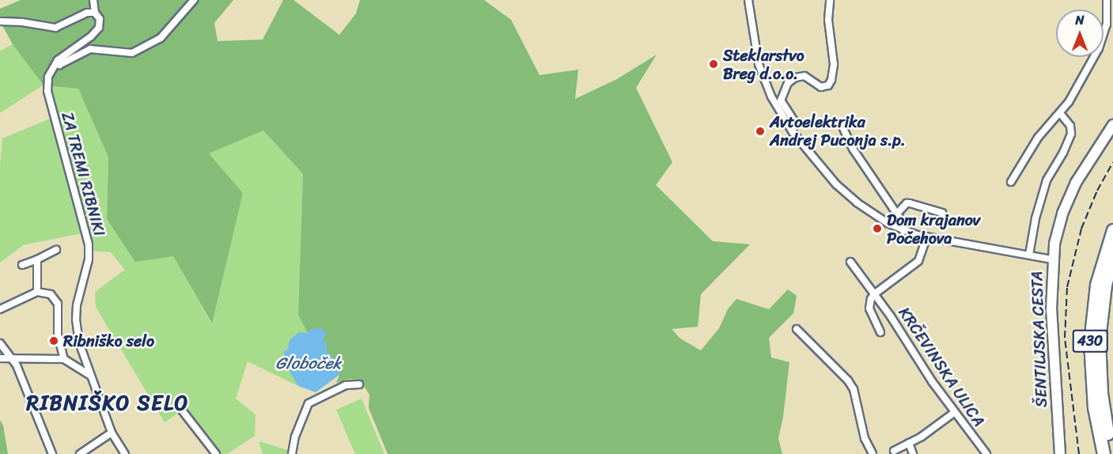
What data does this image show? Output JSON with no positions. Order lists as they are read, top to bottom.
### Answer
{
  "streets": {
    "highway": ["430"],
    "street": ["ZA TREMI RIBNIKI", "ŠENTILJSKA CESTA", "KRČEVINSKA ULICA"]
  },
  "districts": ["RIBNIŠKO SELO"],
  "water": ["Globoček"],
  "places": [
    "Steklarstvo Breg d.o.o.",
    "Avtoelektrika Andrej Puconja s.p.",
    "Dom krajanov Počehova",
    "Ribniško selo"
  ],
  "north": "top"
}
